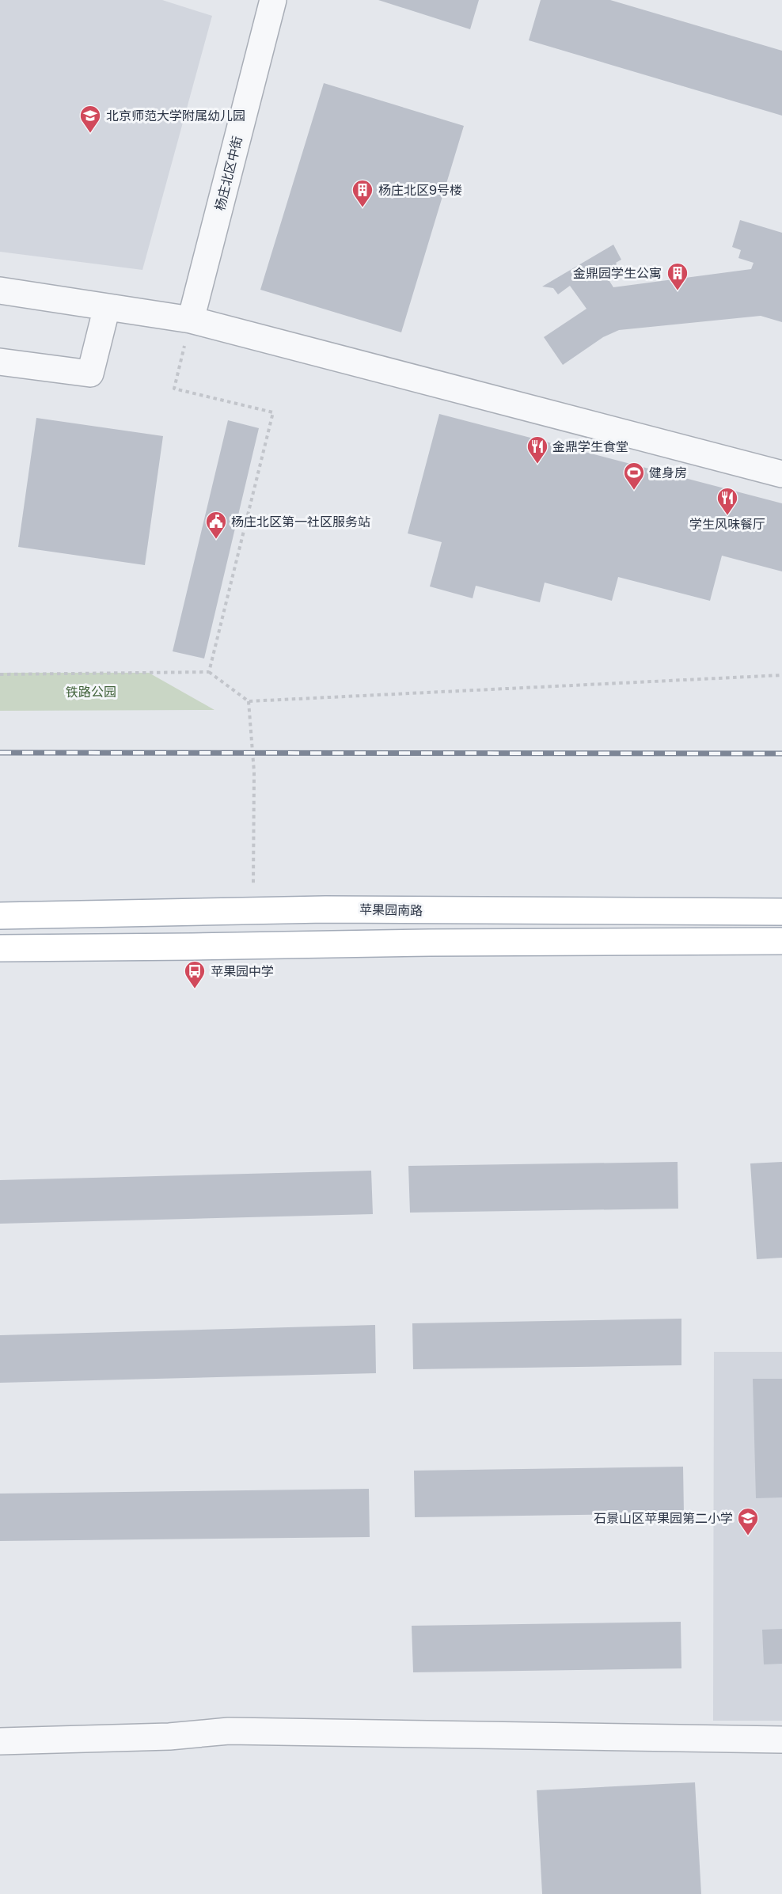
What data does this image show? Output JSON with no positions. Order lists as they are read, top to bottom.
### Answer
{
  "streets": {
    "main road": ["苹果园南路"],
    "street": ["杨庄北区中街"]
  },
  "parks": ["铁路公园"],
  "places": {
    "school or university": ["北京师范大学附属幼儿园", "石景山区苹果园第二小学"],
    "building": ["杨庄北区9号楼", "金鼎园学生公寓"],
    "restaurant": ["金鼎学生食堂", "学生风味餐厅"],
    "sports": ["健身房"],
    "public building": ["杨庄北区第一社区服务站"],
    "bus stop": ["苹果园中学"]
  }
}
